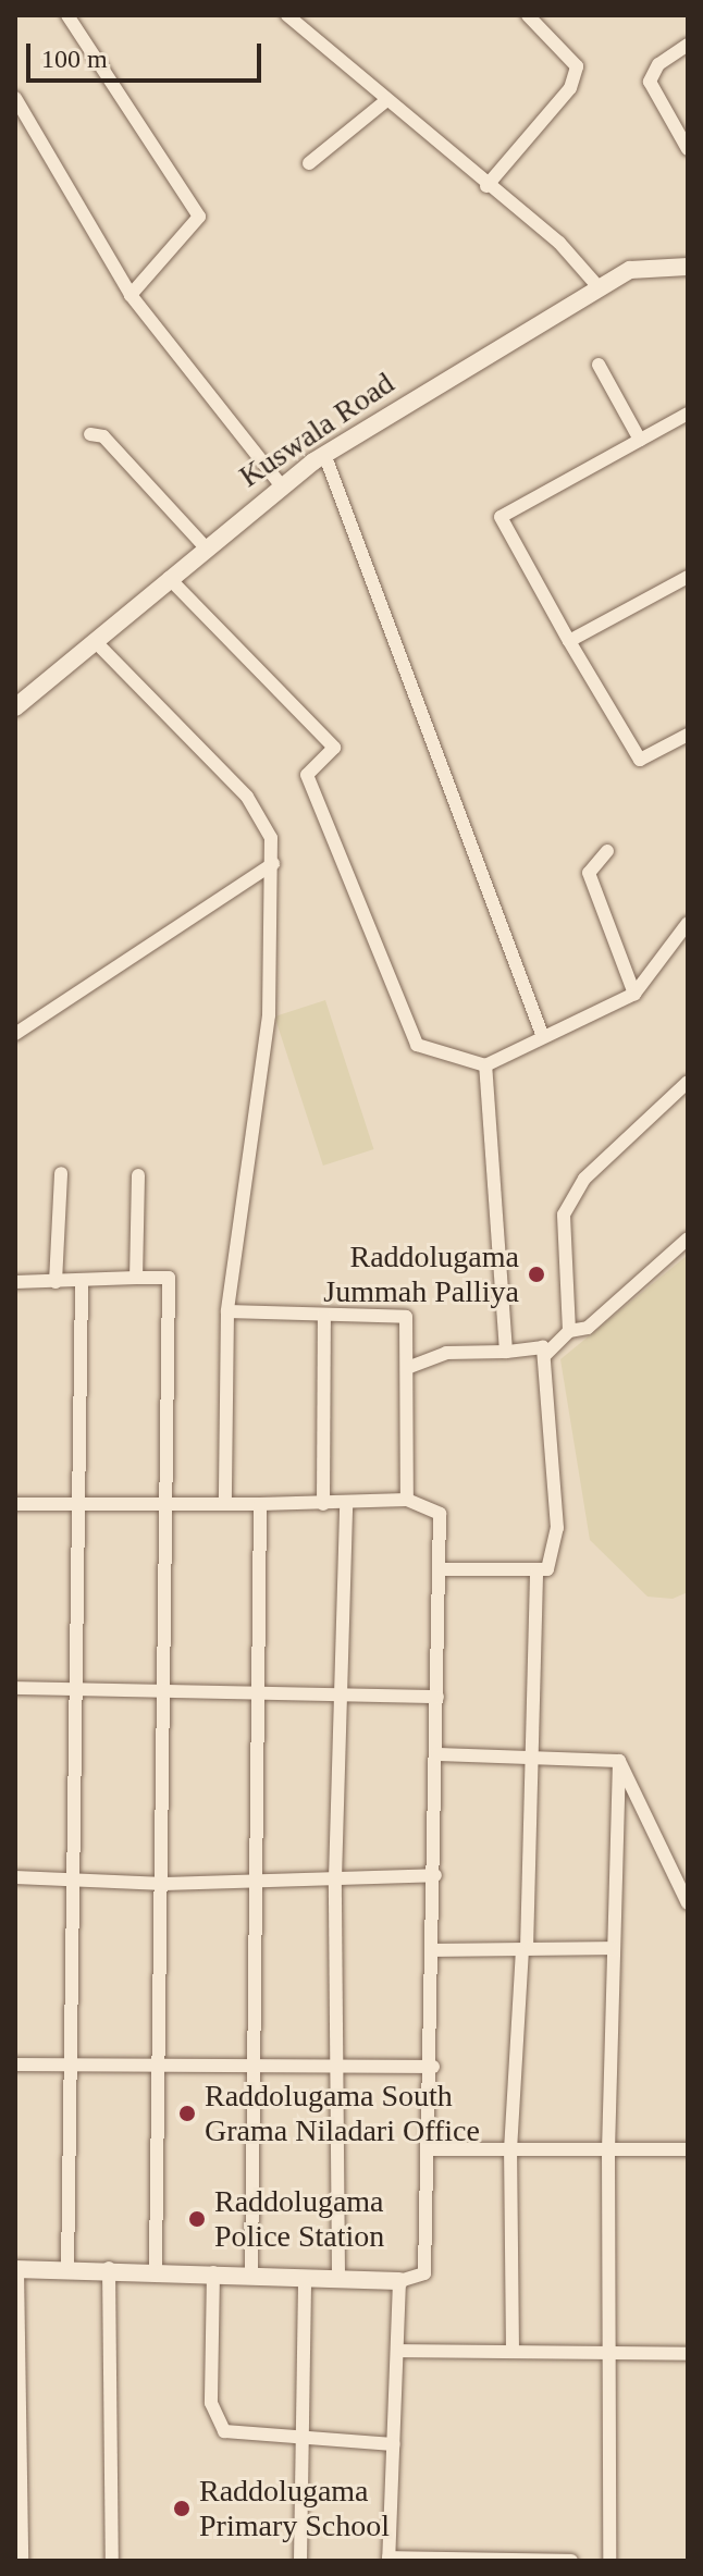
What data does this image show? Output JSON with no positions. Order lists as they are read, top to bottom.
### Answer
{
  "streets": {
    "street": ["Kuswala Road"]
  },
  "places": [
    "Raddolugama Jummah Palliya",
    "Raddolugama South Grama Niladari Office",
    "Raddolugama Police Station",
    "Raddolugama Primary School"
  ],
  "scale_bar": "100 m"
}
